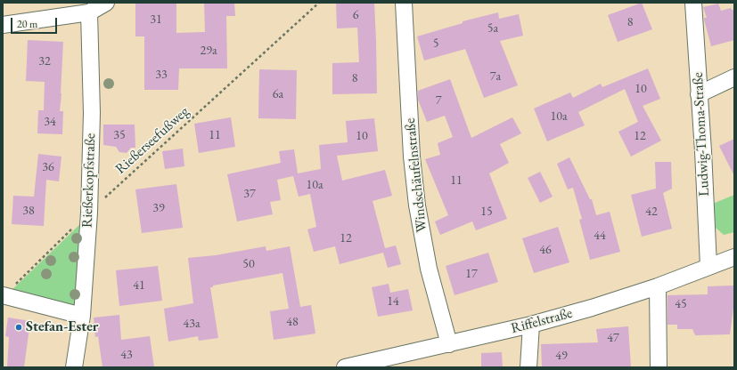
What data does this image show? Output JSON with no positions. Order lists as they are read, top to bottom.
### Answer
{
  "streets": {
    "street": [
      "Ludwig-Thoma-Straße",
      "Windschäufelnstraße",
      "Rießerkopfstraße",
      "Riffelstraße"
    ],
    "path": ["Rießerseefußweg"]
  },
  "crossings": [
    ["Ludwig-Thoma-Straße", "Riffelstraße"],
    ["Rießerseefußweg", "Rießerkopfstraße"],
    ["Windschäufelnstraße", "Riffelstraße"]
  ],
  "places": ["Stefan-Ester"],
  "house_numbers": [
    "6",
    "31",
    "8",
    "5a",
    "5",
    "29a",
    "32",
    "33",
    "7a",
    "8",
    "10",
    "6a",
    "7",
    "10a",
    "34",
    "35",
    "11",
    "10",
    "12",
    "36",
    "11",
    "10a",
    "37",
    "39",
    "38",
    "15",
    "42",
    "44",
    "12",
    "46",
    "50",
    "17",
    "41",
    "14",
    "45",
    "48",
    "43a",
    "47",
    "43",
    "49"
  ],
  "scale_bar": "20 m"
}
